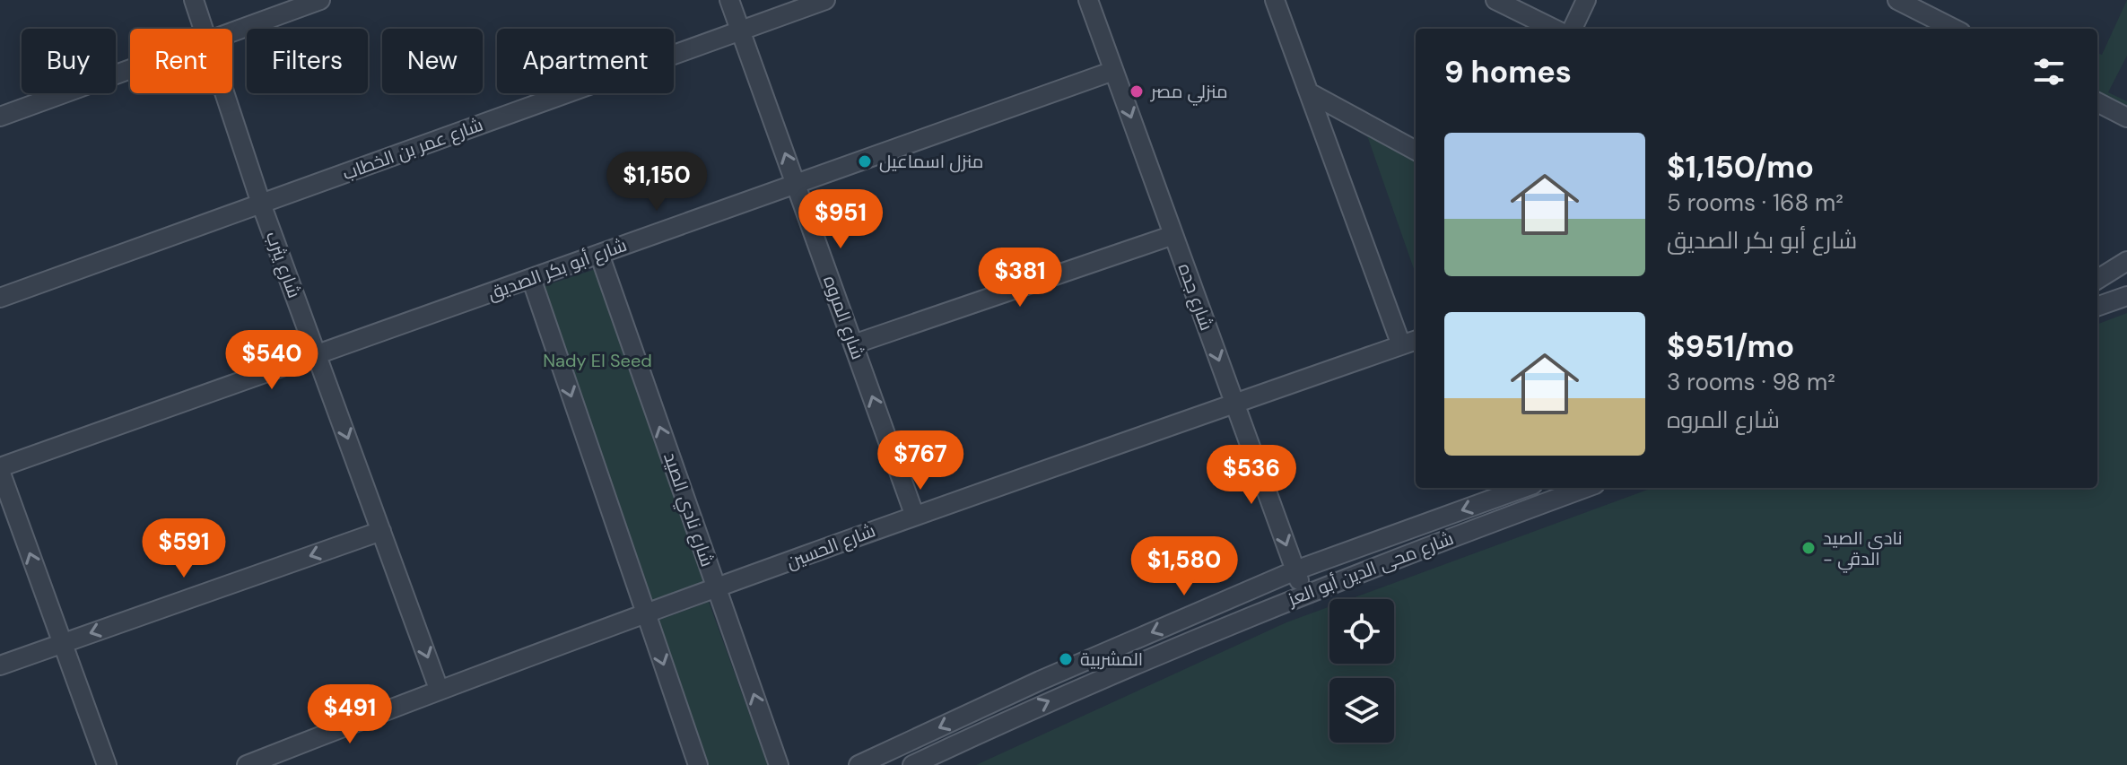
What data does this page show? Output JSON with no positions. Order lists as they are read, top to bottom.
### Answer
{
  "streets": {
    "street": [
      "شارع عمر بن الخطاب",
      "شارع يثرب",
      "شارع أبو بكر الصديق",
      "شارع جده",
      "شارع المروه",
      "شارع نادي الصيد",
      "شارع الحسين",
      "شارع محى الدين أبو العز"
    ]
  },
  "crossings": [
    ["شارع عمر بن الخطاب", "شارع يثرب"],
    ["شارع عمر بن الخطاب", "شارع المروه"],
    ["شارع يثرب", "شارع أبو بكر الصديق"],
    ["شارع يثرب", "شارع الحسين"],
    ["شارع أبو بكر الصديق", "شارع جده"],
    ["شارع أبو بكر الصديق", "شارع المروه"],
    ["شارع أبو بكر الصديق", "شارع نادي الصيد"],
    ["شارع جده", "شارع الحسين"],
    ["شارع جده", "شارع محى الدين أبو العز"],
    ["شارع المروه", "شارع الحسين"],
    ["شارع نادي الصيد", "شارع الحسين"]
  ],
  "one_way": ["شارع يثرب", "شارع جده", "شارع المروه"],
  "parks": ["Nady El Seed"],
  "places": [
    "منزلي مصر",
    "منزل اسماعيل",
    "نادي الصيد - الدقي",
    "المشربية"
  ],
  "page": {
    "chip": [
      "Buy",
      "Rent",
      "Filters",
      "New",
      "Apartment"
    ],
    "heading": "9 homes",
    "list": [
      {
        "name": "$1,150/mo",
        "note": "5 rooms · 168 m² · شارع أبو بكر الصديق"
      },
      {
        "name": "$951/mo",
        "note": "3 rooms · 98 m² · شارع المروه"
      }
    ],
    "price": [
      "$1,150",
      "$951",
      "$381",
      "$540",
      "$767",
      "$536",
      "$591",
      "$1,580",
      "$491"
    ]
  }
}
